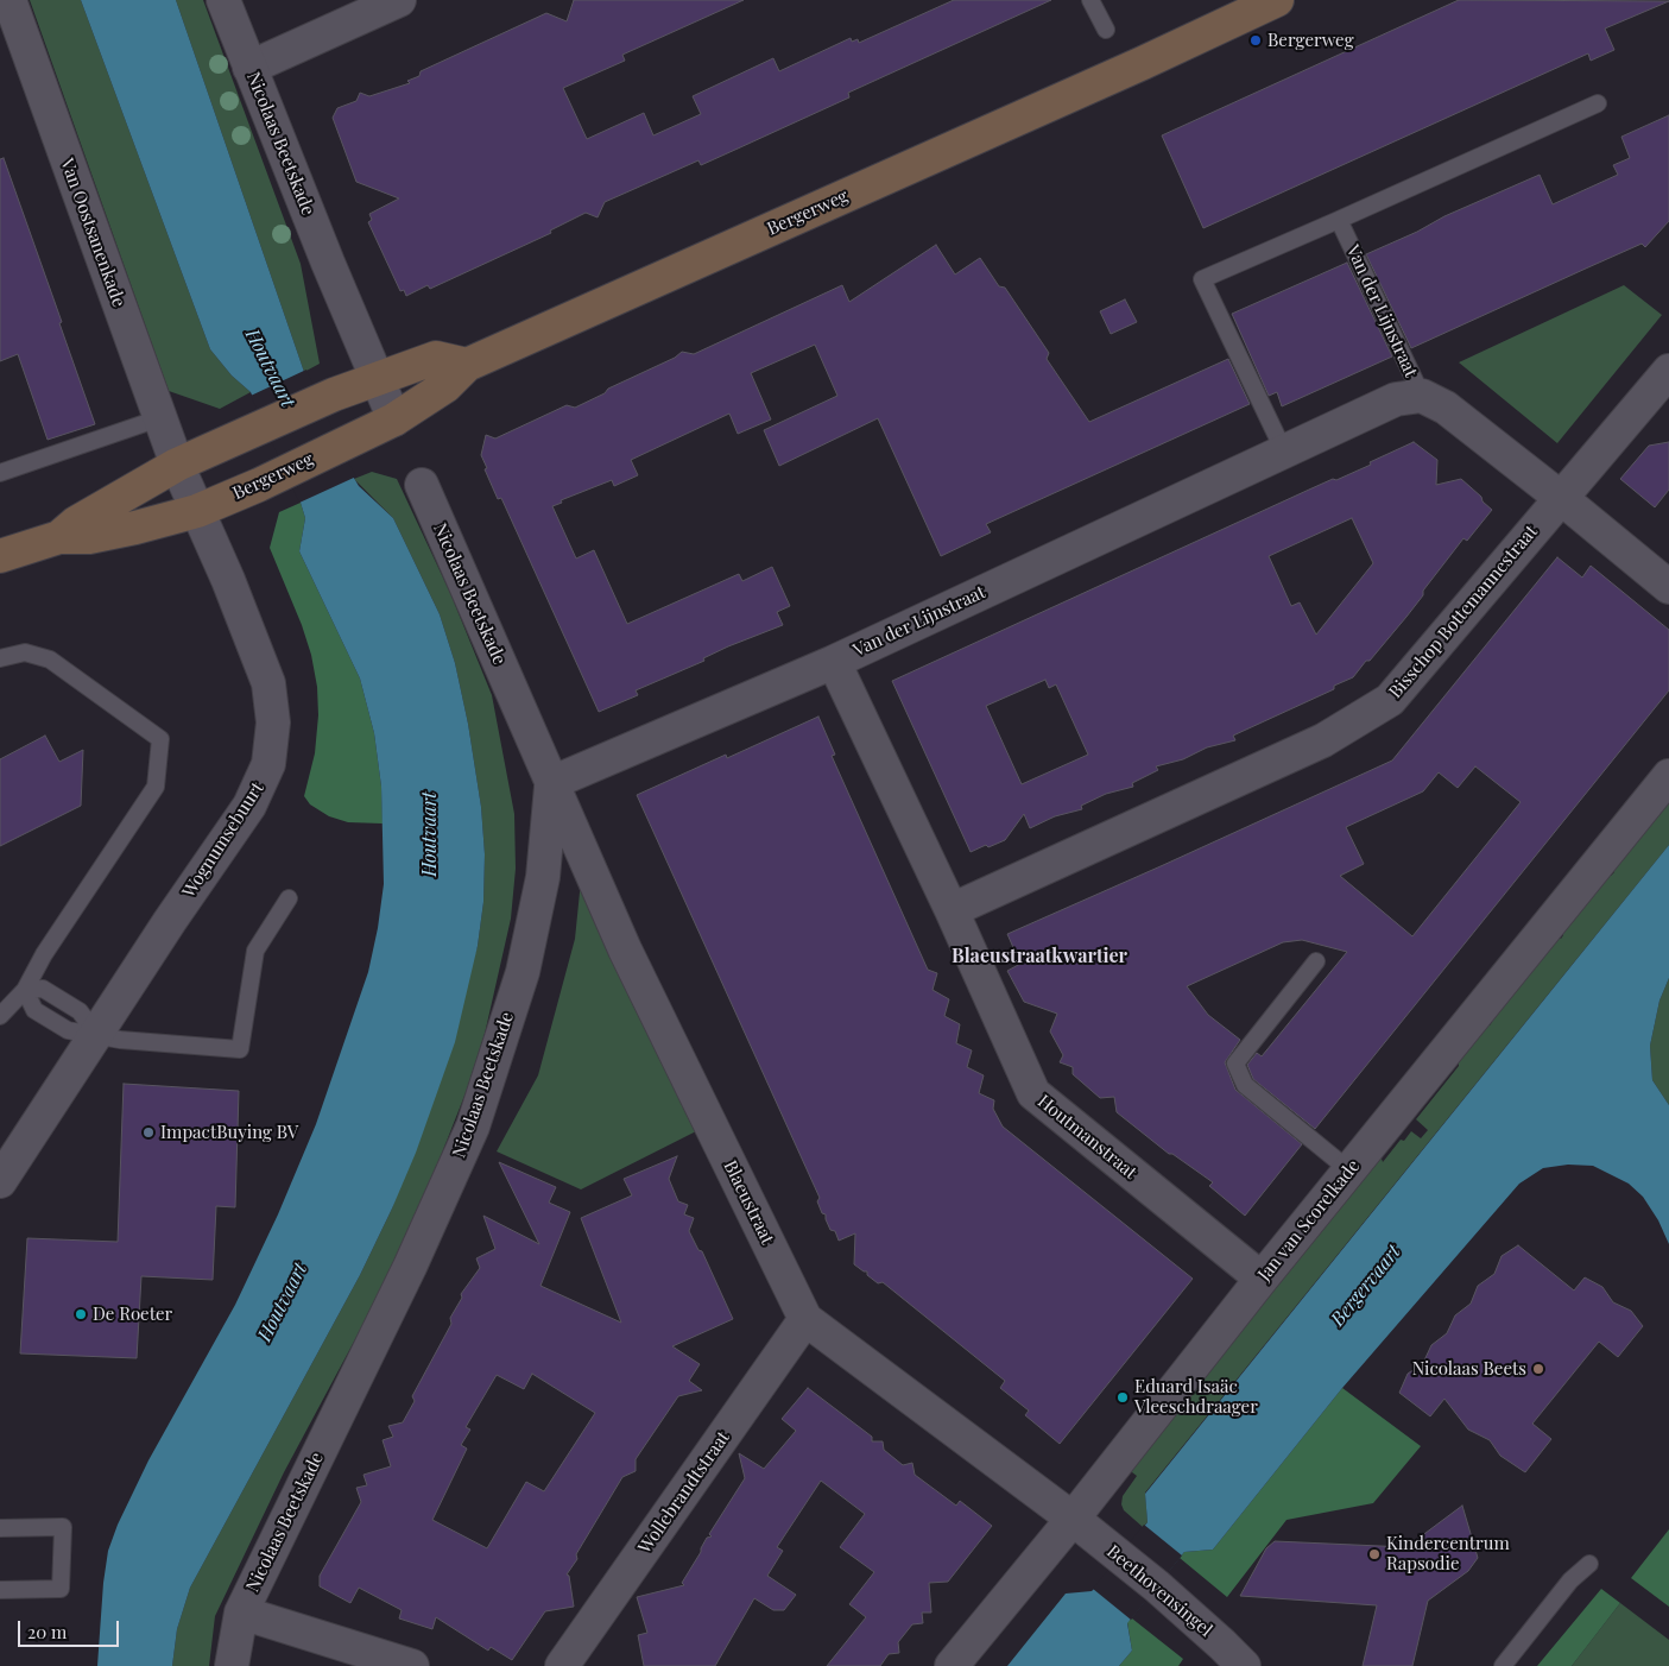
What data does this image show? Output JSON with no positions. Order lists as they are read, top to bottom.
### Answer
{
  "streets": {
    "main road": ["Bergerweg"],
    "street": [
      "Nicolaas Beetskade",
      "Van Oostsanenkade",
      "Van der Lijnstraat",
      "Bisschop Bottemannestraat",
      "Wognumsebuurt",
      "Houtmanstraat",
      "Blaeustraat",
      "Jan van Scorelkade",
      "Wollebrandtstraat",
      "Beethovensingel"
    ]
  },
  "crossings": [
    ["Nicolaas Beetskade", "Bergerweg"],
    ["Nicolaas Beetskade", "Van der Lijnstraat"],
    ["Nicolaas Beetskade", "Blaeustraat"],
    ["Bergerweg", "Van Oostsanenkade"],
    ["Bergerweg", "Wognumsebuurt"],
    ["Van Oostsanenkade", "Wognumsebuurt"],
    ["Van der Lijnstraat", "Houtmanstraat"],
    ["Van der Lijnstraat", "Blaeustraat"],
    ["Bisschop Bottemannestraat", "Houtmanstraat"],
    ["Houtmanstraat", "Jan van Scorelkade"],
    ["Blaeustraat", "Jan van Scorelkade"],
    ["Blaeustraat", "Wollebrandtstraat"],
    ["Blaeustraat", "Beethovensingel"],
    ["Jan van Scorelkade", "Beethovensingel"]
  ],
  "districts": ["Blaeustraatkwartier"],
  "water": ["Houtvaart", "Bergervaart"],
  "places": [
    "Bergerweg",
    "ImpactBuying BV",
    "De Roeter",
    "Nicolaas Beets",
    "Eduard Isaäc Vleeschdraager",
    "Kindercentrum Rapsodie"
  ],
  "scale_bar": "20 m"
}
